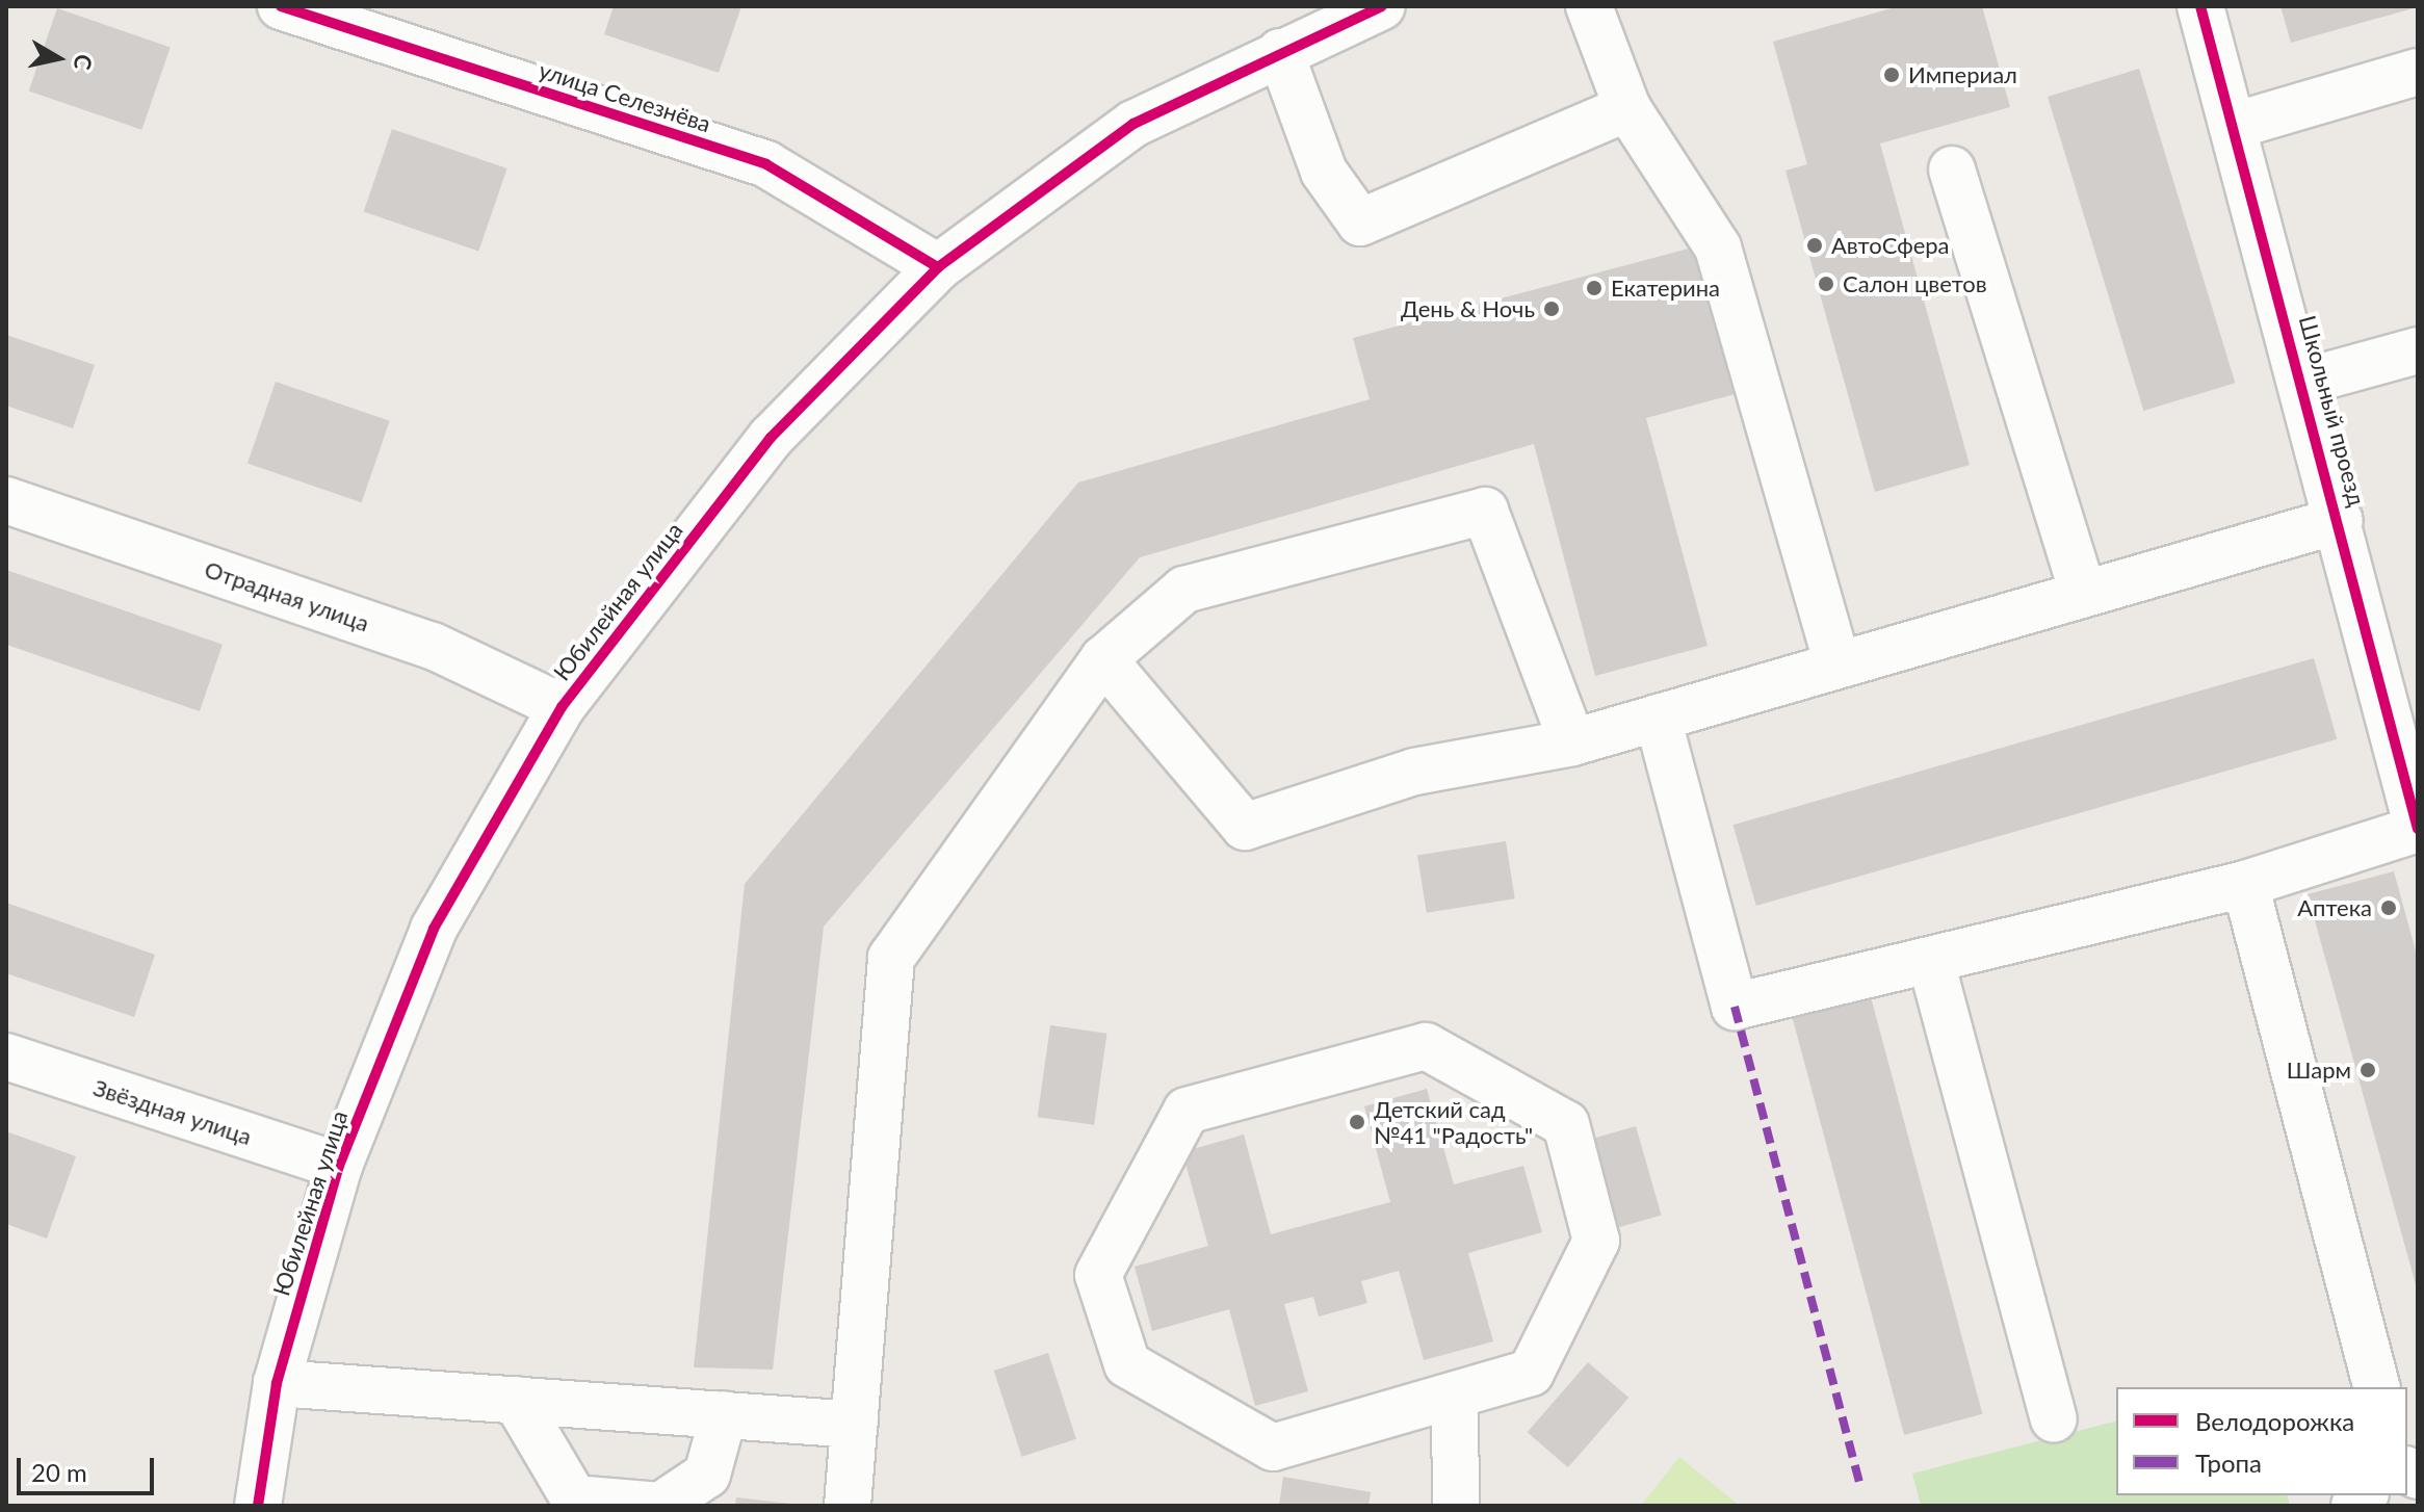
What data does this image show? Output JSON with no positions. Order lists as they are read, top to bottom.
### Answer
{
  "streets": {
    "street": [
      "улица Селезнёва",
      "Школьный проезд",
      "Отрадная улица",
      "Юбилейная улица",
      "Звёздная улица"
    ]
  },
  "crossings": [
    ["улица Селезнёва", "Юбилейная улица"],
    ["Отрадная улица", "Юбилейная улица"],
    ["Юбилейная улица", "Звёздная улица"]
  ],
  "places": [
    "Империал",
    "АвтоСфера",
    "Салон цветов",
    "Екатерина",
    "День & Ночь",
    "Аптека",
    "Шарм",
    "Детский сад №41 \"Радость\""
  ],
  "legend": ["Велодорожка", "Тропа"],
  "scale_bar": "20 m",
  "north": "right"
}
